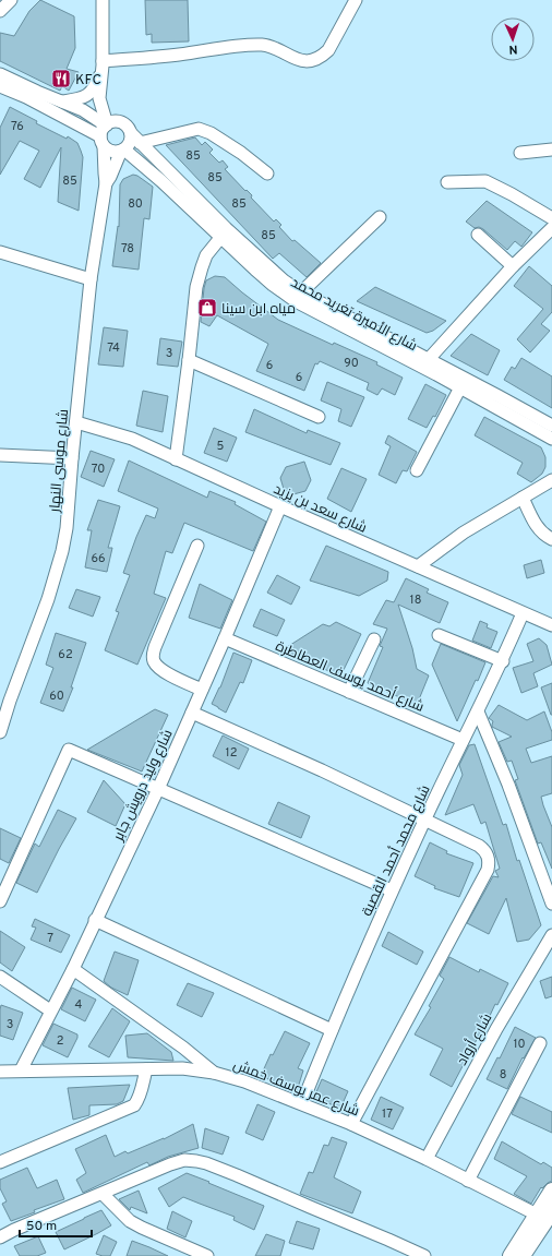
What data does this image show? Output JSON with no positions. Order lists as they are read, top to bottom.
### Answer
{
  "streets": {
    "street": [
      "شارع الأميرة تغريد محمد",
      "شارع موسى النهار",
      "شارع سعد بن يزيد",
      "شارع أحمد يوسف العطاطرة",
      "شارع وليد درويش جابر",
      "شارع محمد أحمد القصبة",
      "شارع أرواد",
      "شارع عمر يوسف خمش"
    ]
  },
  "crossings": [
    ["شارع الأميرة تغريد محمد", "شارع موسى النهار"],
    ["شارع موسى النهار", "شارع سعد بن يزيد"],
    ["شارع سعد بن يزيد", "شارع وليد درويش جابر"],
    ["شارع سعد بن يزيد", "شارع محمد أحمد القصبة"],
    ["شارع أحمد يوسف العطاطرة", "شارع وليد درويش جابر"],
    ["شارع أحمد يوسف العطاطرة", "شارع محمد أحمد القصبة"],
    ["شارع وليد درويش جابر", "شارع عمر يوسف خمش"],
    ["شارع محمد أحمد القصبة", "شارع عمر يوسف خمش"],
    ["شارع أرواد", "شارع عمر يوسف خمش"]
  ],
  "places": {
    "restaurant": ["KFC"],
    "shop": ["مياه ابن سينا"]
  },
  "house_numbers": [
    "76",
    "85",
    "85",
    "85",
    "80",
    "85",
    "85",
    "78",
    "74",
    "3",
    "90",
    "6",
    "6",
    "5",
    "70",
    "66",
    "18",
    "62",
    "60",
    "12",
    "7",
    "4",
    "3",
    "2",
    "10",
    "8",
    "17"
  ],
  "scale_bar": "50 m",
  "north": "bottom"
}
